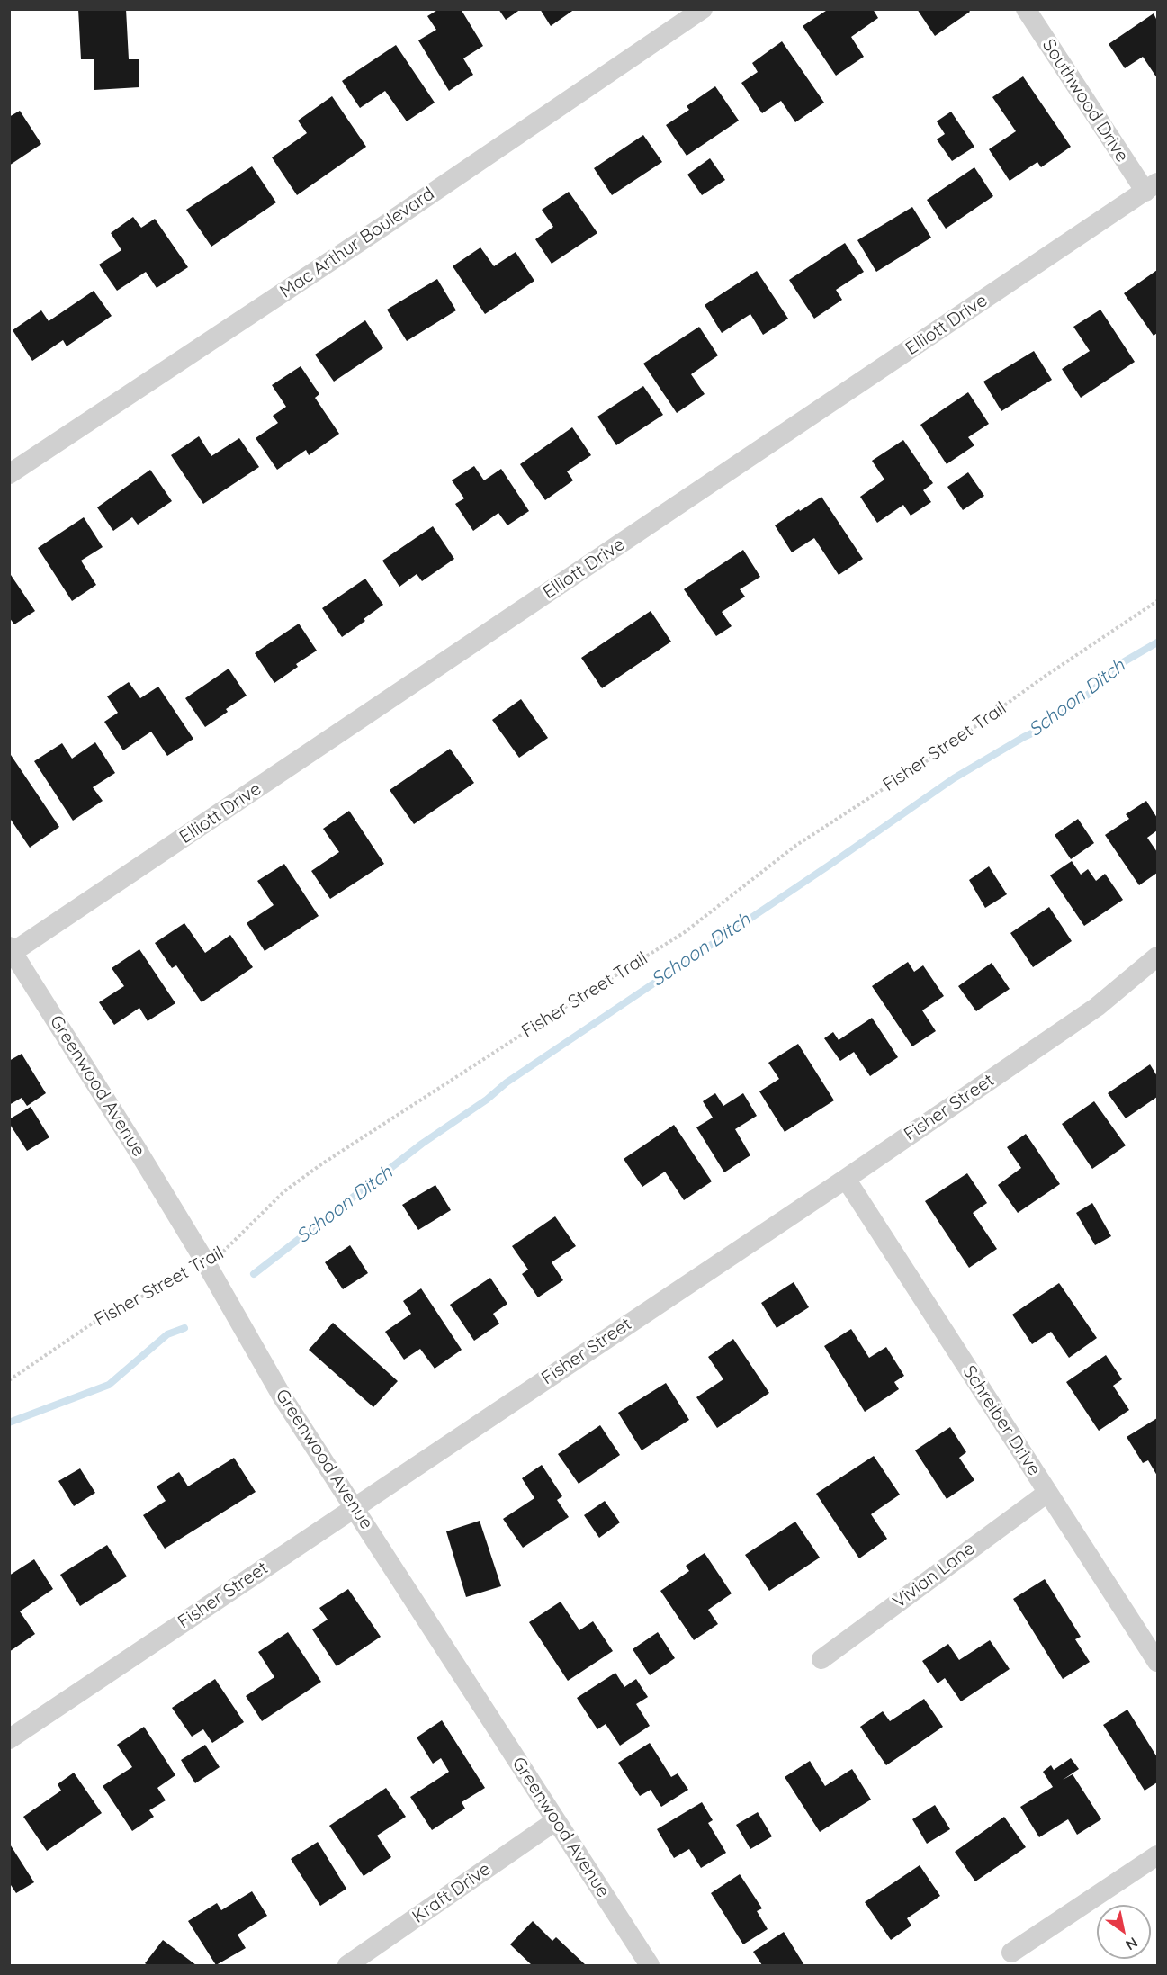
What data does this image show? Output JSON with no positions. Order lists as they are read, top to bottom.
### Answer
{
  "streets": {
    "street": [
      "Southwood Drive",
      "Mac Arthur Boulevard",
      "Elliott Drive",
      "Greenwood Avenue",
      "Fisher Street",
      "Schreiber Drive",
      "Vivian Lane",
      "Kraft Drive"
    ],
    "path": ["Fisher Street Trail"]
  },
  "crossings": [
    ["Southwood Drive", "Elliott Drive"],
    ["Elliott Drive", "Greenwood Avenue"],
    ["Fisher Street Trail", "Greenwood Avenue"],
    ["Greenwood Avenue", "Fisher Street"],
    ["Greenwood Avenue", "Kraft Drive"],
    ["Fisher Street", "Schreiber Drive"],
    ["Schreiber Drive", "Vivian Lane"]
  ],
  "water": ["Schoon Ditch"],
  "north": "bottom right"
}
